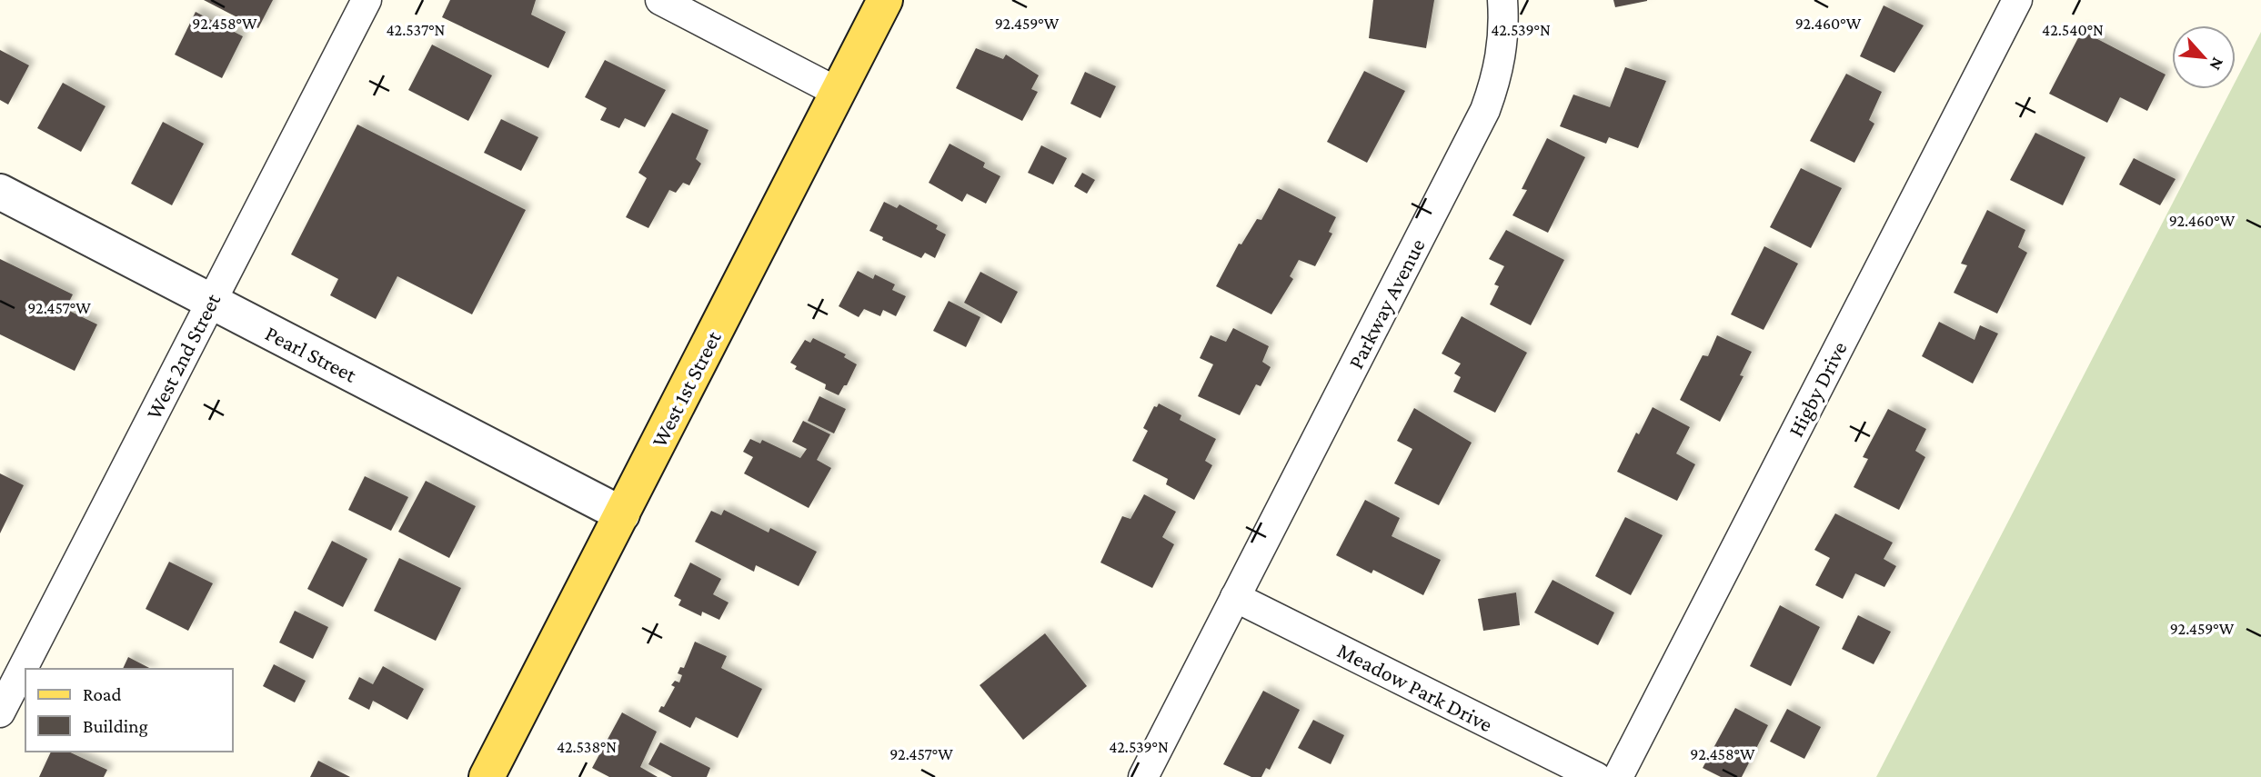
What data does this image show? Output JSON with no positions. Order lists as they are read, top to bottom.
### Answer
{
  "streets": {
    "main road": ["West 1st Street"],
    "street": [
      "Parkway Avenue",
      "Pearl Street",
      "West 2nd Street",
      "Higby Drive",
      "Meadow Park Drive"
    ]
  },
  "crossings": [
    ["Parkway Avenue", "Meadow Park Drive"],
    ["Pearl Street", "West 2nd Street"],
    ["Pearl Street", "West 1st Street"]
  ],
  "legend": ["Road", "Building"],
  "north": "bottom right",
  "coordinates": [
    "92.458°W",
    "92.459°W",
    "92.460°W",
    "42.537°N",
    "42.539°N",
    "42.540°N",
    "92.457°W",
    "42.538°N"
  ]
}
